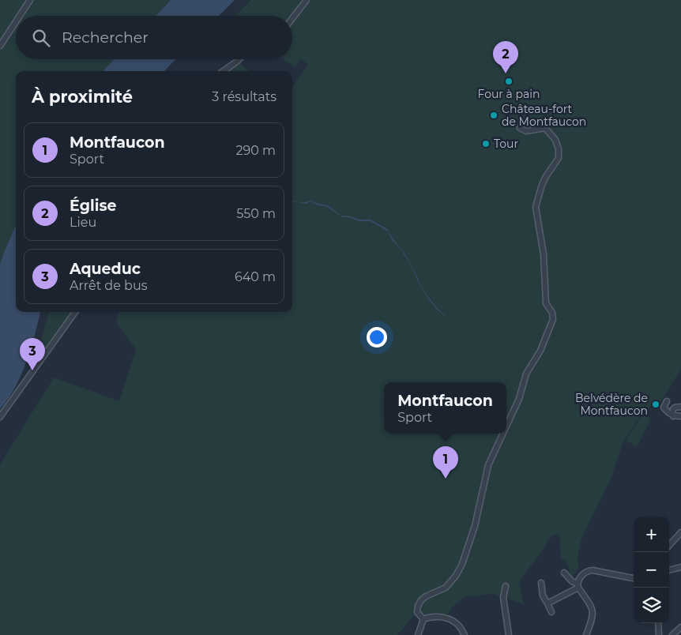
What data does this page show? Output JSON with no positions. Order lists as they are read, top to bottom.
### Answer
{
  "places": [
    "Four à pain",
    "Château-fort de Montfaucon",
    "Tour",
    "Belvédère de Montfaucon"
  ],
  "page": {
    "search": "Rechercher",
    "pins": ["2", "3", "1"],
    "heading": ["À proximité", "3 résultats"],
    "list": [
      {
        "mark": "1",
        "name": "Montfaucon",
        "note": "Sport",
        "value": "290 m"
      },
      {
        "mark": "2",
        "name": "Église",
        "note": "Lieu",
        "value": "550 m"
      },
      {
        "mark": "3",
        "name": "Aqueduc",
        "note": "Arrêt de bus",
        "value": "640 m"
      }
    ],
    "popup": ["Montfaucon", "Sport"],
    "map_buttons": ["+", "−"]
  }
}
